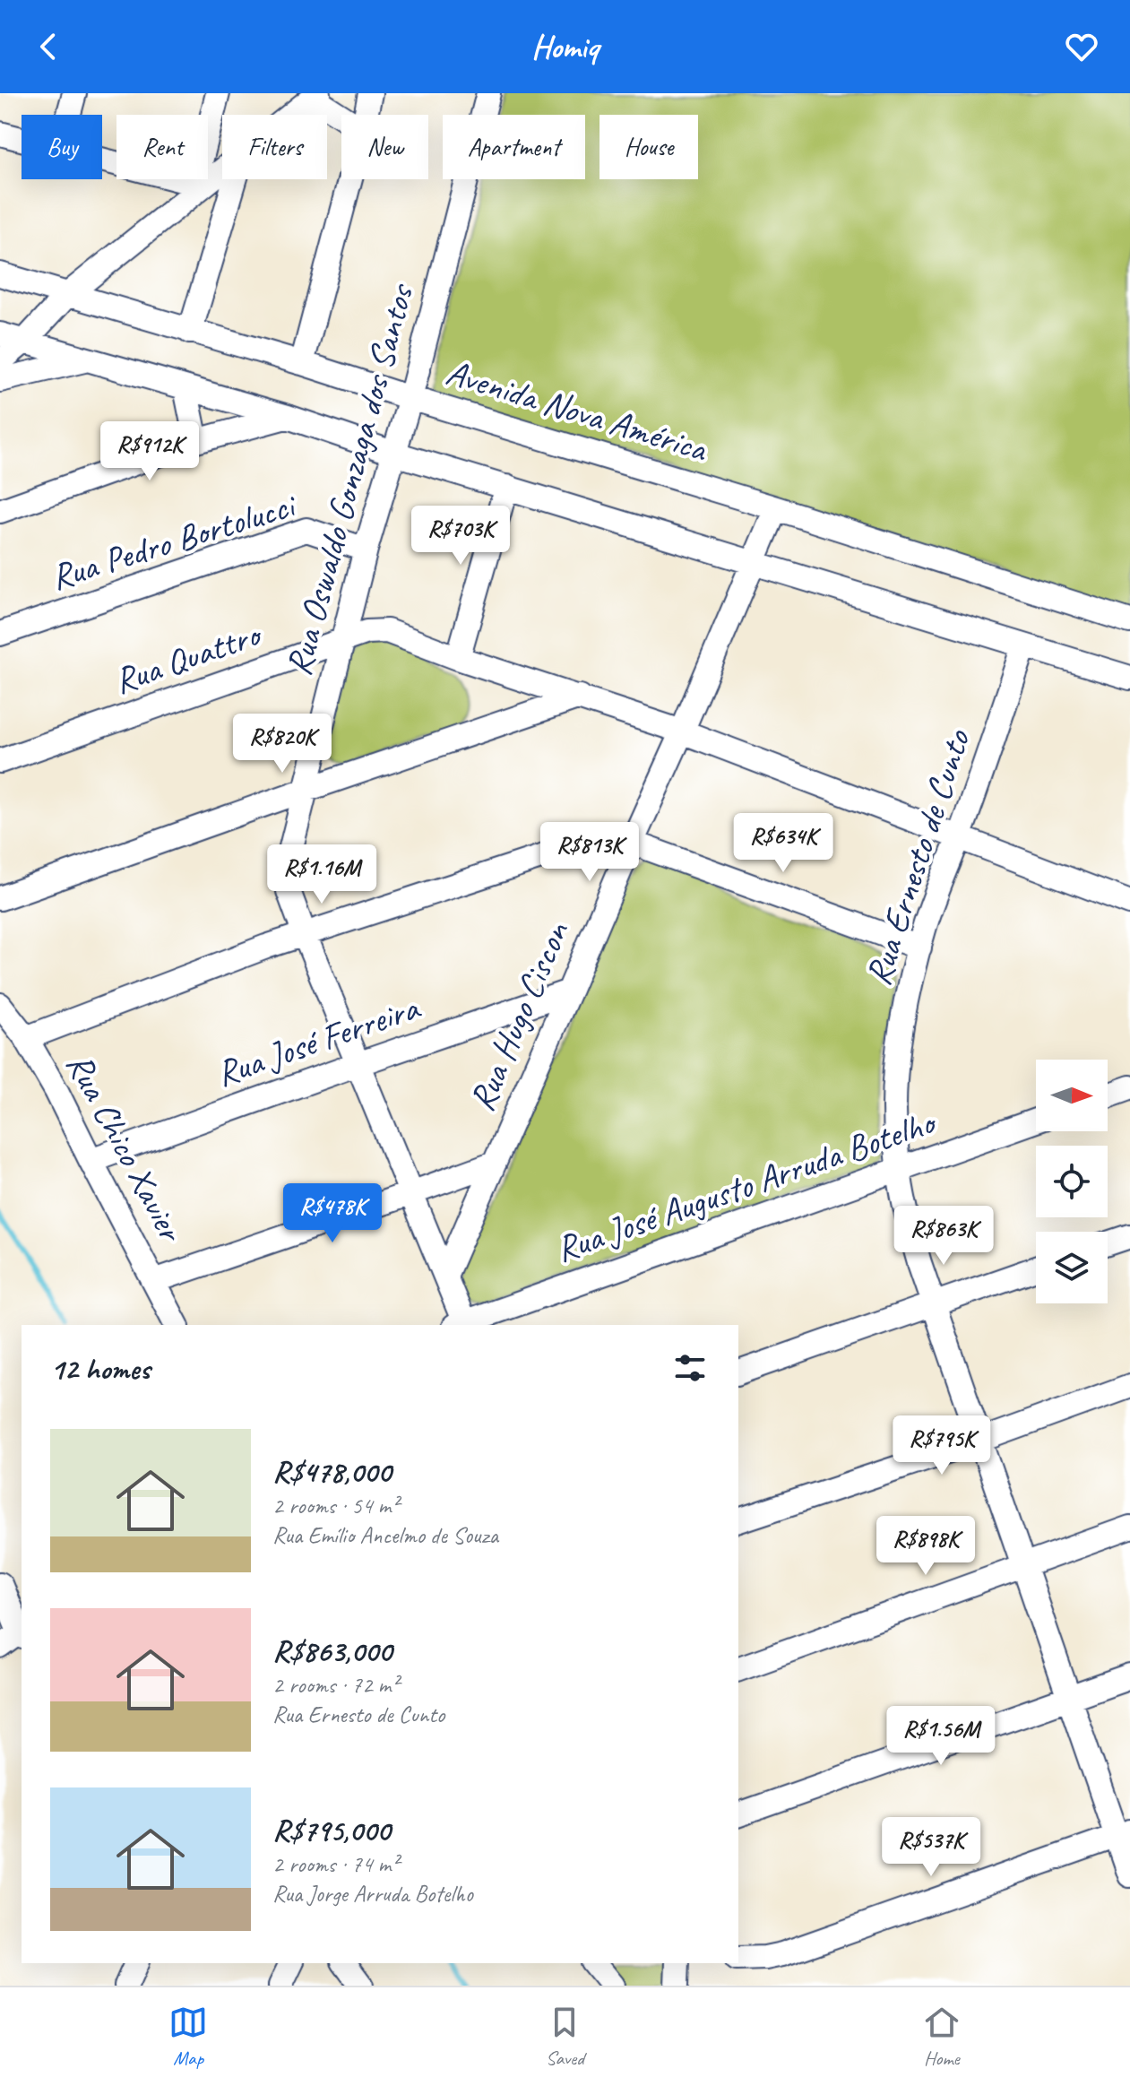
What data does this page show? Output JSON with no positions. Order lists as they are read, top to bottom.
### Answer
{
  "streets": {
    "street": [
      "Avenida Nova América",
      "Rua Oswaldo Gonzaga dos Santos",
      "Rua Pedro Bortolucci",
      "Rua Quattro",
      "Rua Ernesto de Cunto",
      "Rua Hugo Ciscon",
      "Rua José Ferreira",
      "Rua Chico Xavier",
      "Rua José Augusto Arruda Botelho"
    ]
  },
  "crossings": [
    ["Avenida Nova América", "Rua Oswaldo Gonzaga dos Santos"],
    ["Avenida Nova América", "Rua Hugo Ciscon"],
    ["Rua Oswaldo Gonzaga dos Santos", "Rua Pedro Bortolucci"],
    ["Rua Oswaldo Gonzaga dos Santos", "Rua Quattro"],
    ["Rua Oswaldo Gonzaga dos Santos", "Rua Hugo Ciscon"],
    ["Rua Oswaldo Gonzaga dos Santos", "Rua José Ferreira"],
    ["Rua Oswaldo Gonzaga dos Santos", "Rua José Augusto Arruda Botelho"],
    ["Rua Quattro", "Rua Ernesto de Cunto"],
    ["Rua Quattro", "Rua Hugo Ciscon"],
    ["Rua Ernesto de Cunto", "Rua José Augusto Arruda Botelho"],
    ["Rua Hugo Ciscon", "Rua José Ferreira"],
    ["Rua José Ferreira", "Rua Chico Xavier"]
  ],
  "north": "right",
  "page": {
    "header": "Homiq",
    "chip": [
      "Buy",
      "Rent",
      "Filters",
      "New",
      "Apartment",
      "House"
    ],
    "price": [
      "R$912K",
      "R$703K",
      "R$820K",
      "R$634K",
      "R$813K",
      "R$1.16M",
      "R$478K",
      "R$863K",
      "R$795K",
      "R$898K",
      "R$1.56M",
      "R$537K"
    ],
    "heading": "12 homes",
    "list": [
      {
        "name": "R$478,000",
        "note": "2 rooms · 54 m² · Rua Emílio Ancelmo de Souza"
      },
      {
        "name": "R$863,000",
        "note": "2 rooms · 72 m² · Rua Ernesto de Cunto"
      },
      {
        "name": "R$795,000",
        "note": "2 rooms · 74 m² · Rua Jorge Arruda Botelho"
      }
    ],
    "tabs": ["Map", "Saved", "Home"]
  }
}
